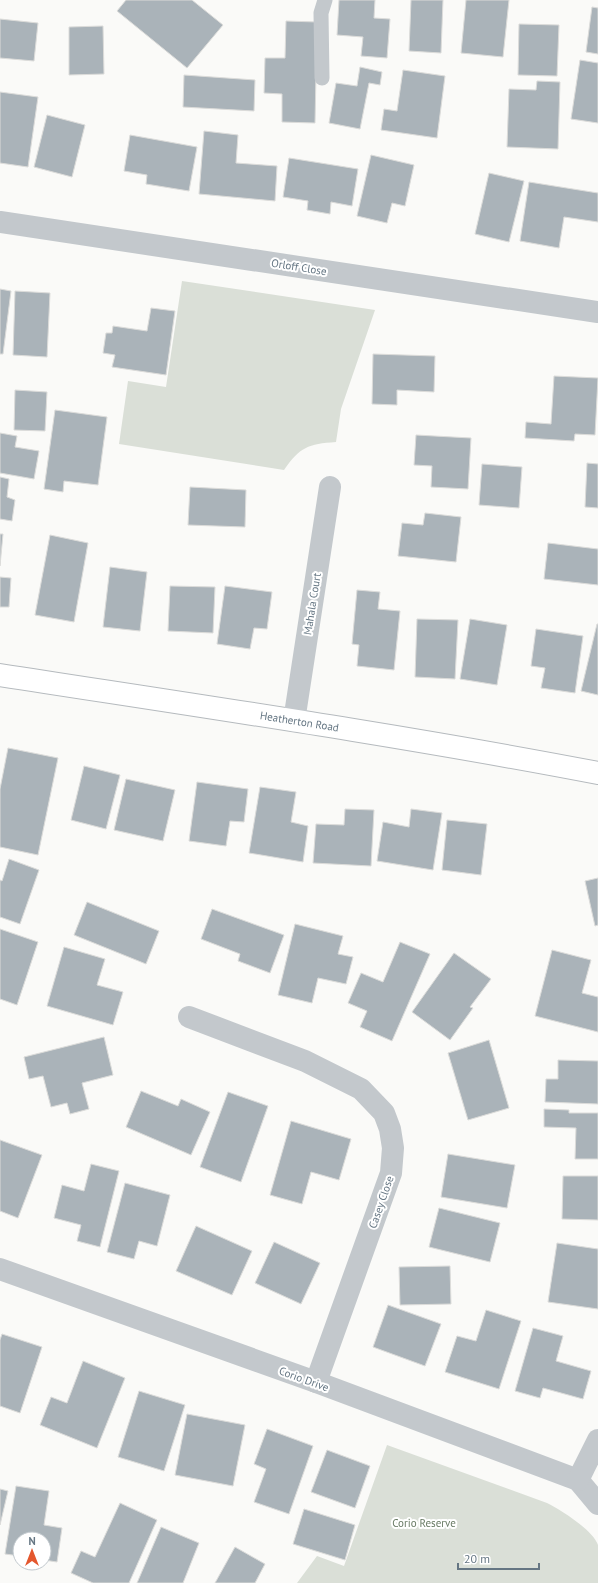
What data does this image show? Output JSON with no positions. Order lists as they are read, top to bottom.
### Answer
{
  "streets": {
    "main road": ["Heatherton Road"],
    "street": [
      "Orloff Close",
      "Mahala Court",
      "Casey Close",
      "Corio Drive"
    ]
  },
  "crossings": [
    ["Mahala Court", "Heatherton Road"],
    ["Casey Close", "Corio Drive"]
  ],
  "parks": ["Corio Reserve"],
  "scale_bar": "20 m",
  "north": "top"
}
